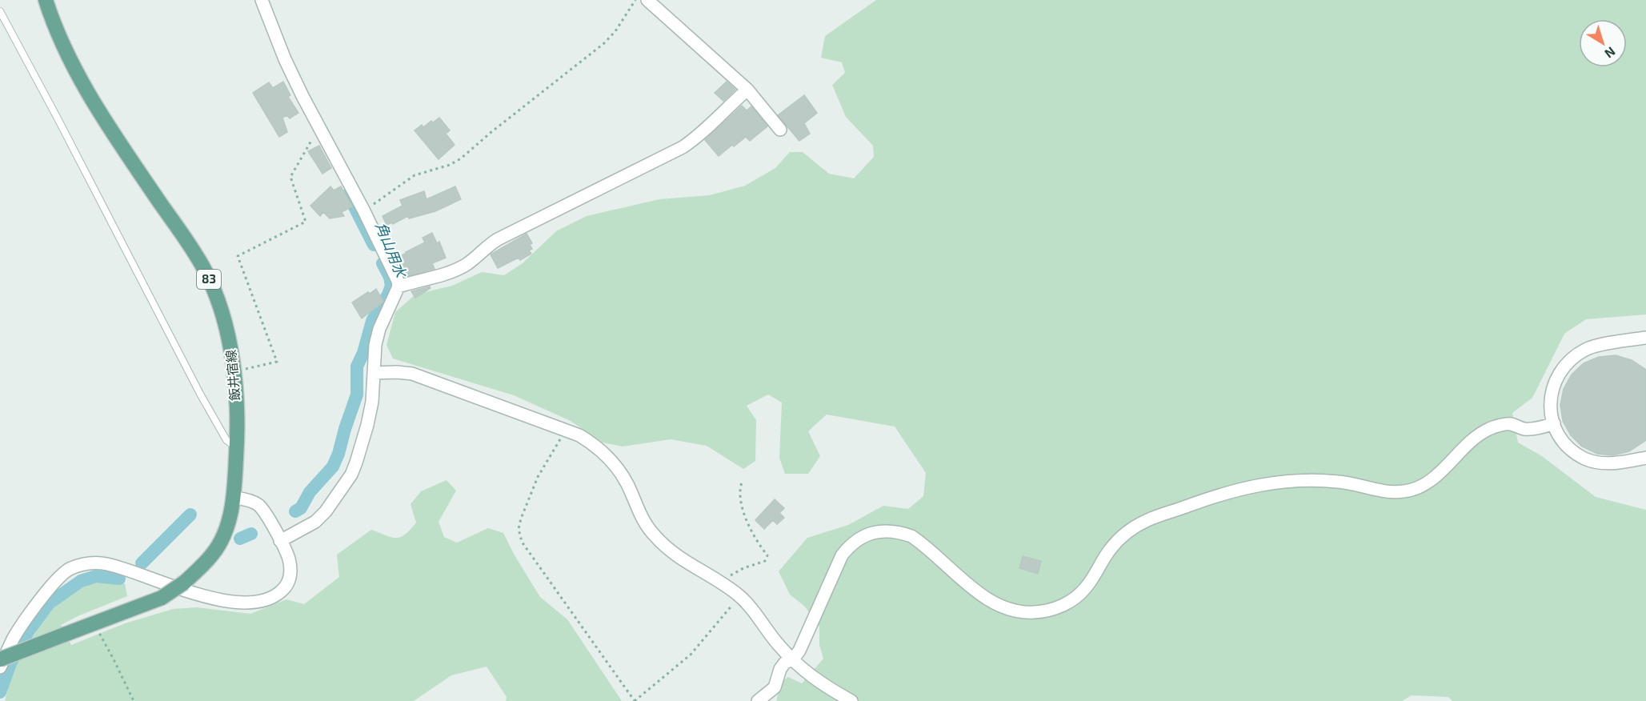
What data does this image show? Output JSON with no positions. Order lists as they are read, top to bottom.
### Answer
{
  "streets": {
    "main road": ["83", "飯井宿線"]
  },
  "water": ["角山用水"],
  "north": "bottom right"
}
